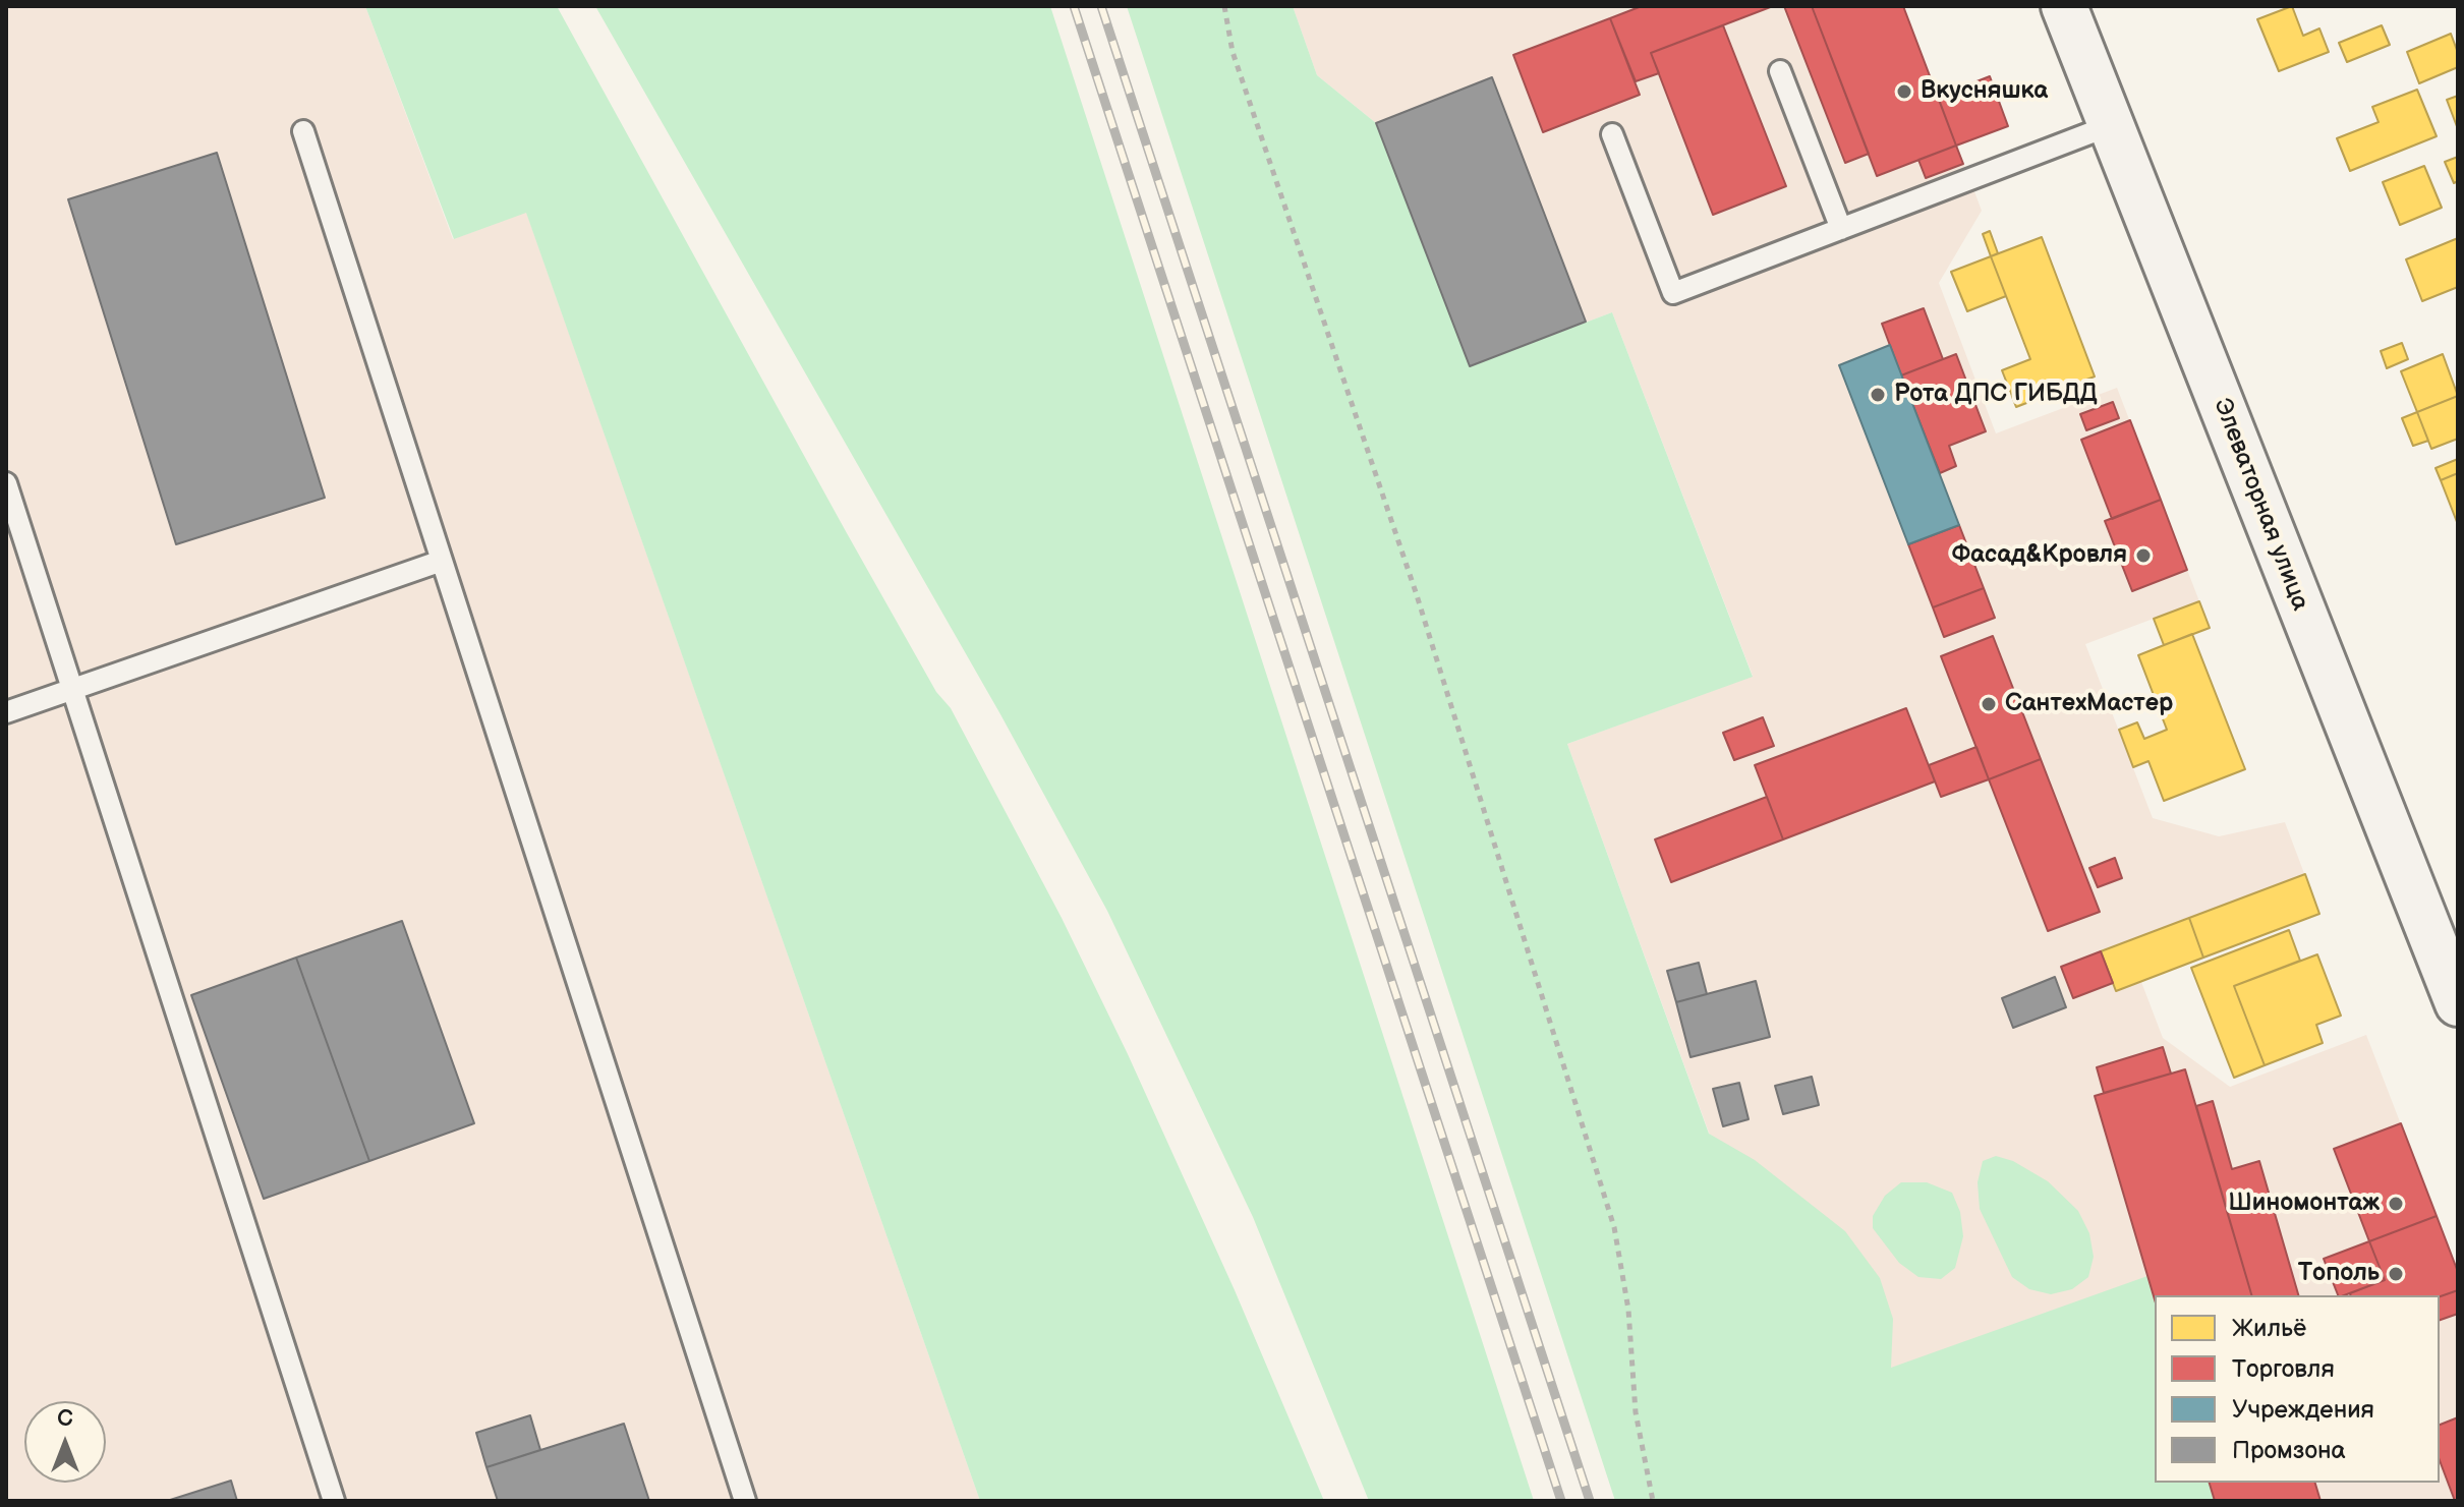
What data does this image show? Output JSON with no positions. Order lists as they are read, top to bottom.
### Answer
{
  "streets": {
    "street": ["Элеваторная улица"]
  },
  "places": [
    "Вкусняшка",
    "Рота ДПС ГИБДД",
    "Фасад&Кровля",
    "СантехМастер",
    "Шиномонтаж",
    "Тополь"
  ],
  "legend": [
    "Жильё",
    "Торговля",
    "Учреждения",
    "Промзона"
  ],
  "north": "top"
}
